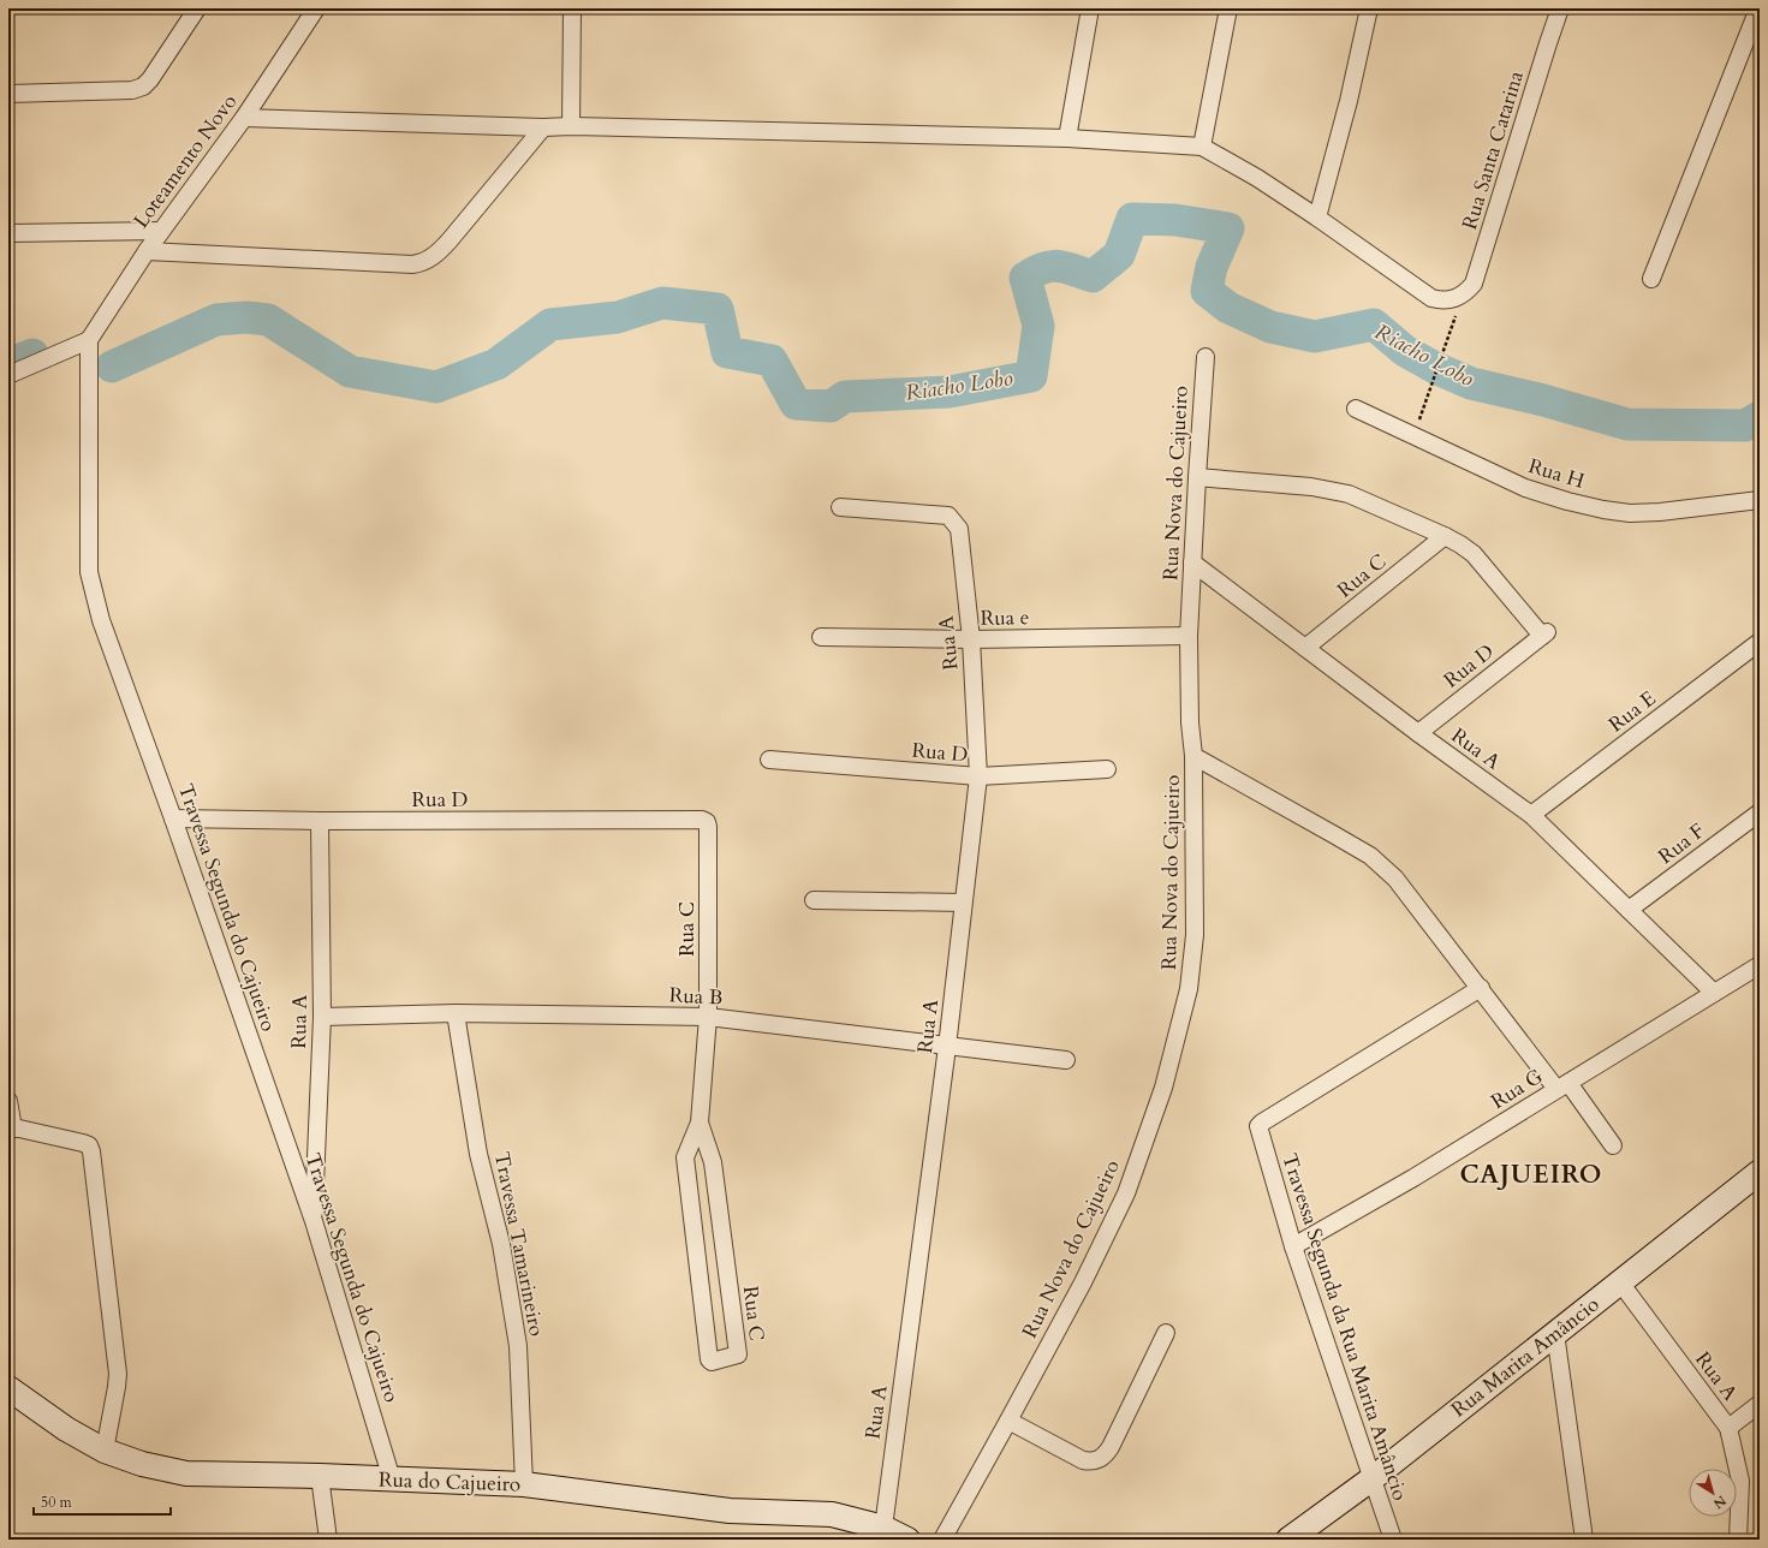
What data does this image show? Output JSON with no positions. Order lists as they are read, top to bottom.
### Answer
{
  "streets": {
    "street": [
      "Rua Santa Catarina",
      "Loteamento Novo",
      "Rua H",
      "Rua Nova do Cajueiro",
      "Rua C",
      "Rua e",
      "Rua A",
      "Rua D",
      "Rua E",
      "Rua F",
      "Travessa Segunda do Cajueiro",
      "Rua B",
      "Rua G",
      "Travessa Tamarineiro",
      "Travessa Segunda da Rua Marita Amâncio",
      "Rua Marita Amâncio",
      "Rua do Cajueiro"
    ]
  },
  "crossings": [
    ["Loteamento Novo", "Travessa Segunda do Cajueiro"],
    ["Rua Nova do Cajueiro", "Rua e"],
    ["Rua Nova do Cajueiro", "Rua A"],
    ["Rua Nova do Cajueiro", "Rua G"],
    ["Rua Nova do Cajueiro", "Travessa Segunda da Rua Marita Amâncio"],
    ["Rua C", "Rua A"],
    ["Rua C", "Rua D"],
    ["Rua C", "Rua B"],
    ["Rua e", "Rua A"],
    ["Rua A", "Rua D"],
    ["Rua A", "Rua E"],
    ["Rua A", "Rua F"],
    ["Rua A", "Travessa Segunda do Cajueiro"],
    ["Rua A", "Rua B"],
    ["Rua A", "Rua G"],
    ["Rua A", "Rua Marita Amâncio"],
    ["Rua A", "Rua do Cajueiro"],
    ["Rua D", "Travessa Segunda do Cajueiro"],
    ["Travessa Segunda do Cajueiro", "Rua do Cajueiro"],
    ["Rua B", "Travessa Tamarineiro"],
    ["Rua G", "Travessa Segunda da Rua Marita Amâncio"],
    ["Travessa Tamarineiro", "Rua do Cajueiro"],
    ["Travessa Segunda da Rua Marita Amâncio", "Rua Marita Amâncio"]
  ],
  "districts": ["CAJUEIRO"],
  "water": ["Riacho Lobo"],
  "scale_bar": "50 m",
  "north": "bottom right"
}
